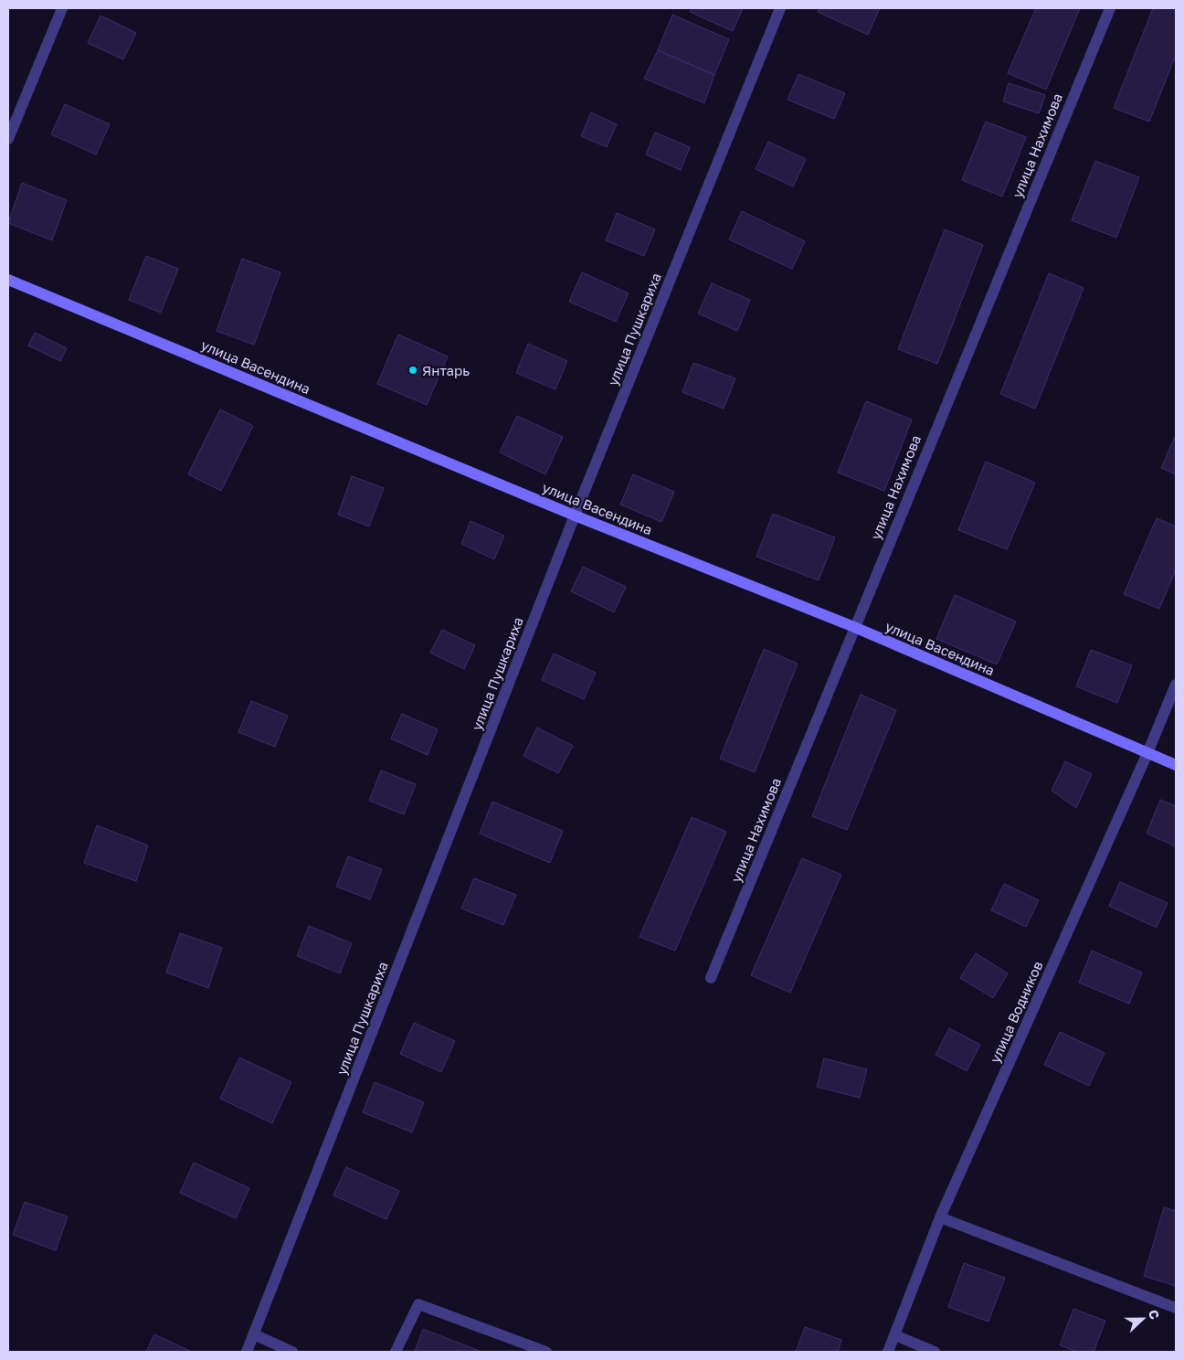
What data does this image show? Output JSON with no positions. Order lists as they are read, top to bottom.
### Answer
{
  "streets": {
    "street": [
      "улица Нахимова",
      "улица Пушкариха",
      "улица Васендина",
      "улица Водников"
    ]
  },
  "crossings": [
    ["улица Нахимова", "улица Васендина"],
    ["улица Пушкариха", "улица Васендина"],
    ["улица Васендина", "улица Водников"]
  ],
  "places": ["Янтарь"],
  "north": "right"
}
